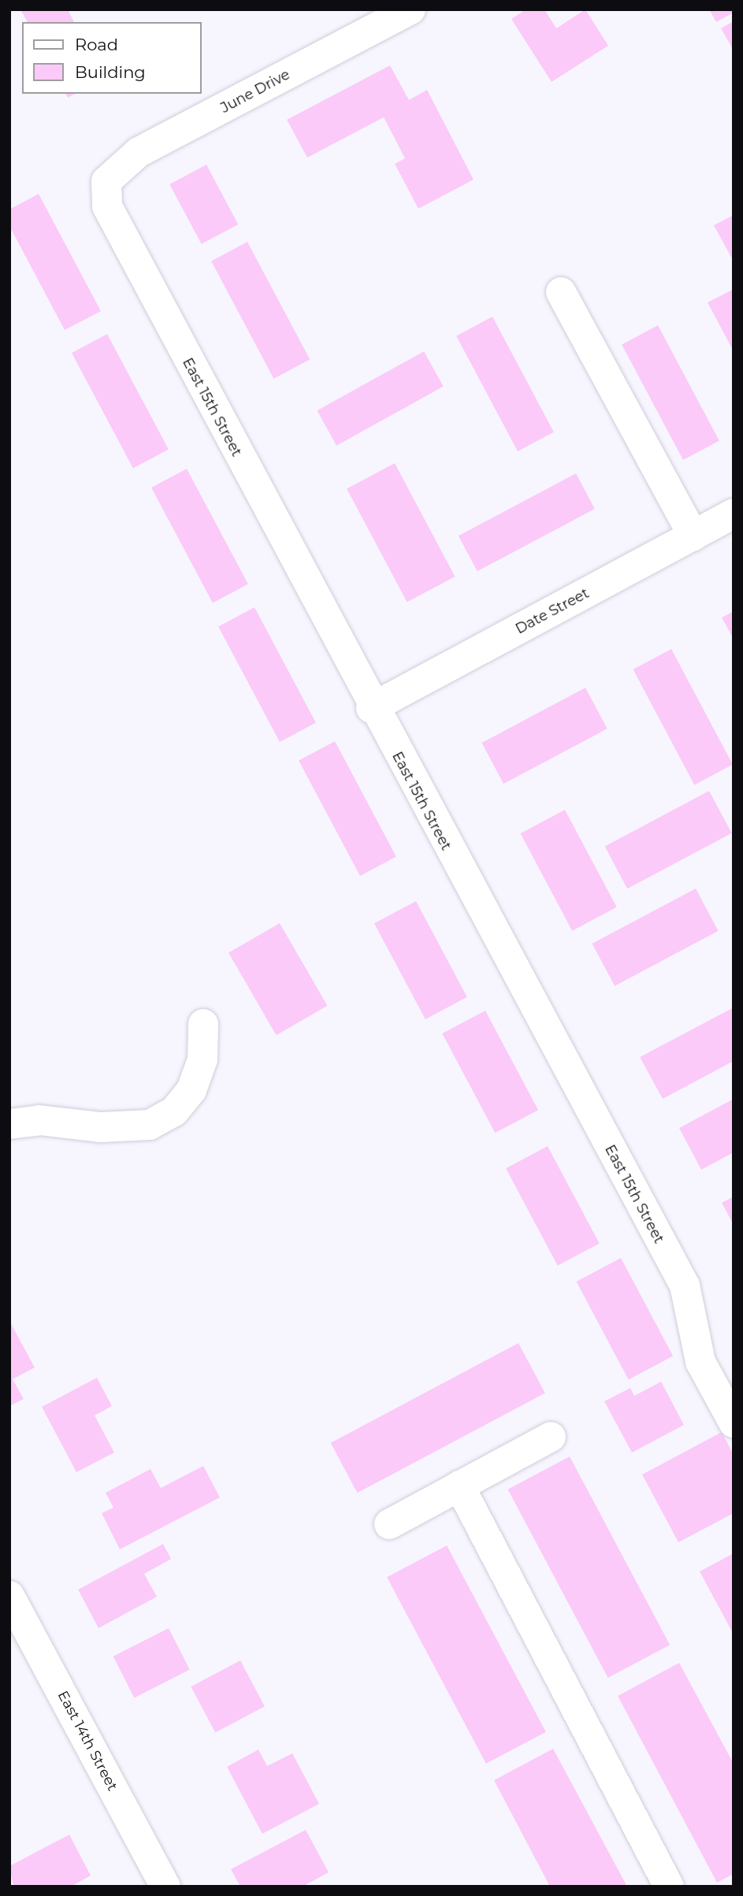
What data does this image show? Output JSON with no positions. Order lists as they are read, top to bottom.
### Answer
{
  "streets": {
    "street": [
      "June Drive",
      "East 15th Street",
      "Date Street",
      "East 14th Street"
    ]
  },
  "crossings": [
    ["June Drive", "East 15th Street"],
    ["East 15th Street", "Date Street"]
  ],
  "legend": ["Road", "Building"]
}
